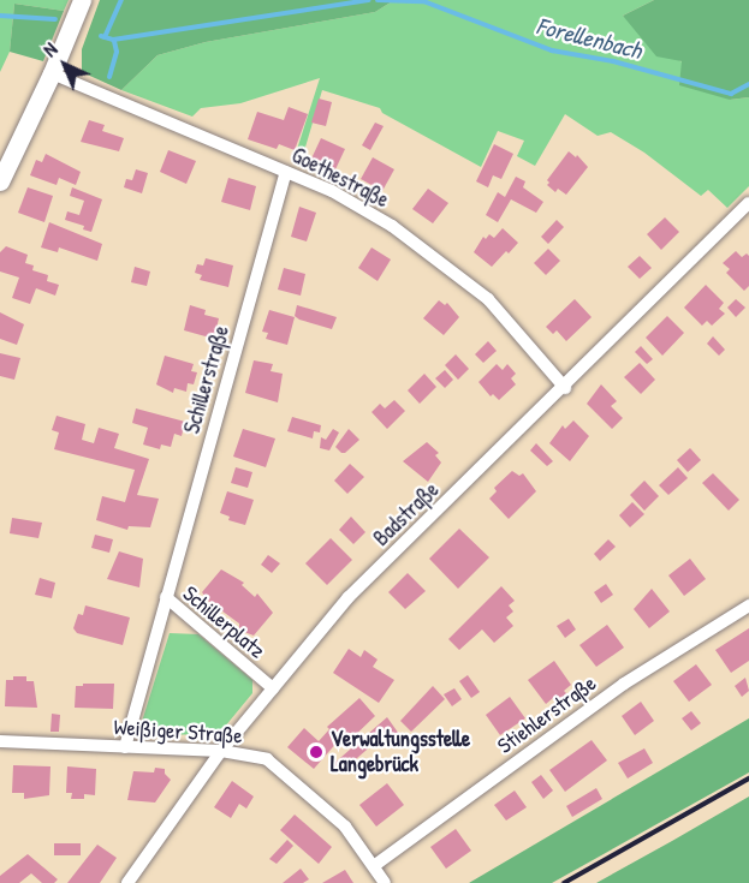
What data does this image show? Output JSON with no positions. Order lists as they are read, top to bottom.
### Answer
{
  "streets": {
    "street": [
      "Goethestraße",
      "Schillerstraße",
      "Badstraße",
      "Schillerplatz",
      "Stiehlerstraße",
      "Weißiger Straße"
    ]
  },
  "crossings": [
    ["Goethestraße", "Schillerstraße"],
    ["Goethestraße", "Badstraße"],
    ["Schillerstraße", "Schillerplatz"],
    ["Badstraße", "Schillerplatz"],
    ["Badstraße", "Weißiger Straße"],
    ["Schillerplatz", "Weißiger Straße"],
    ["Stiehlerstraße", "Weißiger Straße"]
  ],
  "water": ["Forellenbach"],
  "places": ["Verwaltungsstelle Langebrück"],
  "north": "top left"
}
